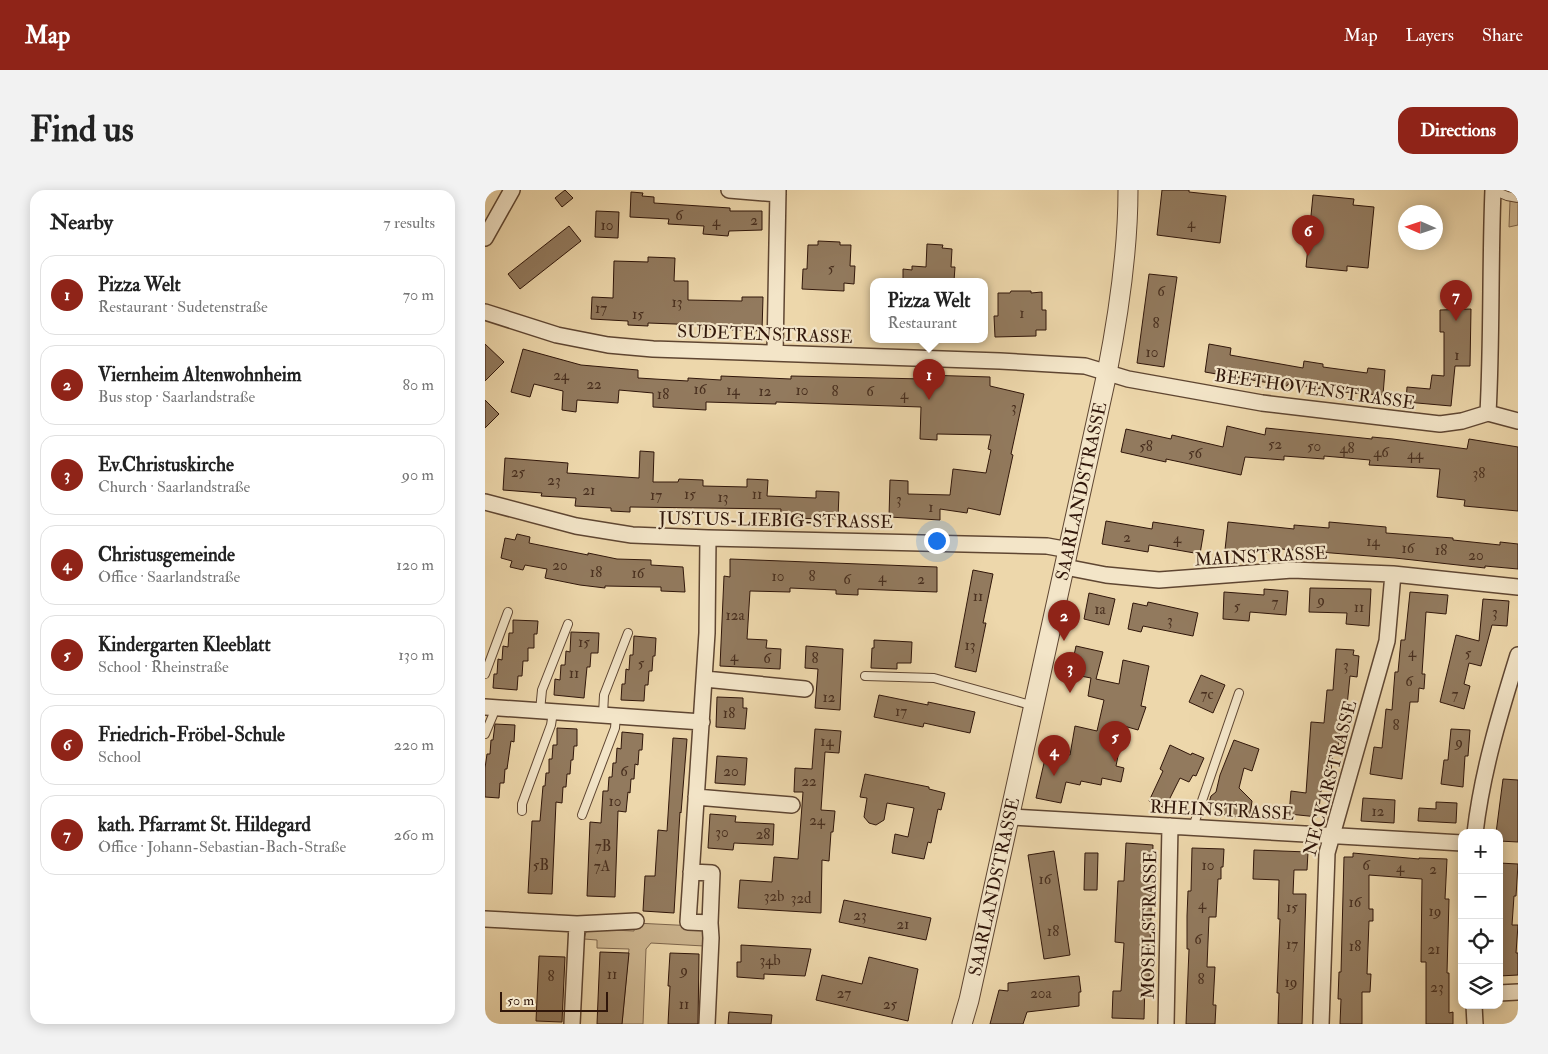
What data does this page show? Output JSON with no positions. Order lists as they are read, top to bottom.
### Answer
{
  "streets": {
    "street": [
      "SUDETENSTRASSE",
      "BEETHOVENSTRASSE",
      "SAARLANDSTRASSE",
      "JUSTUS-LIEBIG-STRASSE",
      "MAINSTRASSE",
      "NECKARSTRASSE",
      "RHEINSTRASSE",
      "MOSELSTRASSE"
    ]
  },
  "crossings": [
    ["SUDETENSTRASSE", "BEETHOVENSTRASSE"],
    ["SUDETENSTRASSE", "SAARLANDSTRASSE"],
    ["BEETHOVENSTRASSE", "SAARLANDSTRASSE"],
    ["SAARLANDSTRASSE", "JUSTUS-LIEBIG-STRASSE"],
    ["SAARLANDSTRASSE", "MAINSTRASSE"],
    ["SAARLANDSTRASSE", "RHEINSTRASSE"],
    ["JUSTUS-LIEBIG-STRASSE", "MAINSTRASSE"],
    ["MAINSTRASSE", "NECKARSTRASSE"],
    ["NECKARSTRASSE", "RHEINSTRASSE"],
    ["RHEINSTRASSE", "MOSELSTRASSE"]
  ],
  "house_numbers": [
    "6",
    "2",
    "4",
    "4",
    "10",
    "5",
    "6",
    "13",
    "17",
    "1",
    "15",
    "8",
    "10",
    "1",
    "24",
    "22",
    "16",
    "14",
    "10",
    "12",
    "8",
    "6",
    "18",
    "4",
    "3",
    "52",
    "58",
    "50",
    "48",
    "46",
    "56",
    "44",
    "25",
    "38",
    "23",
    "21",
    "15",
    "11",
    "17",
    "13",
    "3",
    "1",
    "2",
    "4",
    "14",
    "16",
    "18",
    "20",
    "20",
    "18",
    "16",
    "10",
    "8",
    "4",
    "6",
    "2",
    "11",
    "9",
    "7",
    "5",
    "11",
    "1a",
    "3",
    "12a",
    "3",
    "15",
    "13",
    "4",
    "5",
    "4",
    "6",
    "8",
    "5",
    "3",
    "11",
    "6",
    "7c",
    "7",
    "12",
    "17",
    "18",
    "8",
    "14",
    "9",
    "6",
    "20",
    "22",
    "10",
    "12",
    "24",
    "30",
    "28",
    "7B",
    "5B",
    "10",
    "6",
    "7A",
    "4",
    "2",
    "16",
    "32b",
    "32d",
    "16",
    "4",
    "15",
    "19",
    "23",
    "21",
    "18",
    "6",
    "17",
    "18",
    "21",
    "34b",
    "9",
    "11",
    "8",
    "8",
    "19",
    "23",
    "27",
    "20a",
    "11",
    "25"
  ],
  "scale_bar": "50 m",
  "north": "left",
  "page": {
    "header": "Map",
    "nav": ["Map", "Layers", "Share"],
    "buttons": "Directions",
    "title": "Find us",
    "heading": ["Nearby", "7 results"],
    "pins": [
      "6",
      "7",
      "1",
      "2",
      "3",
      "5",
      "4"
    ],
    "list": [
      {
        "mark": "1",
        "name": "Pizza Welt",
        "note": "Restaurant · Sudetenstraße",
        "value": "70 m"
      },
      {
        "mark": "2",
        "name": "Viernheim Altenwohnheim",
        "note": "Bus stop · Saarlandstraße",
        "value": "80 m"
      },
      {
        "mark": "3",
        "name": "Ev.Christuskirche",
        "note": "Church · Saarlandstraße",
        "value": "90 m"
      },
      {
        "mark": "4",
        "name": "Christusgemeinde",
        "note": "Office · Saarlandstraße",
        "value": "120 m"
      },
      {
        "mark": "5",
        "name": "Kindergarten Kleeblatt",
        "note": "School · Rheinstraße",
        "value": "130 m"
      },
      {
        "mark": "6",
        "name": "Friedrich-Fröbel-Schule",
        "note": "School",
        "value": "220 m"
      },
      {
        "mark": "7",
        "name": "kath. Pfarramt St. Hildegard",
        "note": "Office · Johann-Sebastian-Bach-Straße",
        "value": "260 m"
      }
    ],
    "popup": ["Pizza Welt", "Restaurant"],
    "map_buttons": ["+", "−"],
    "scale": "50 m"
  }
}
